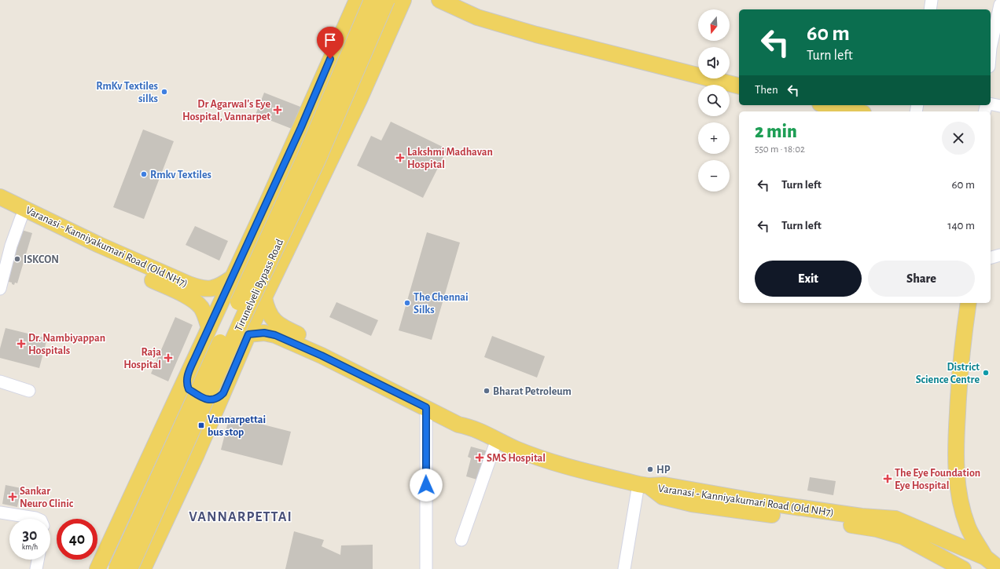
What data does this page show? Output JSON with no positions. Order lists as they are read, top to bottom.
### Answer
{
  "streets": {
    "main road": ["Varanasi - Kanniyakumari Road (Old NH7)", "Tirunelveli Bypass Road"]
  },
  "districts": ["VANNARPETTAI"],
  "places": {
    "other": [
      "RmKv Textiles silks",
      "Rmkv Textiles",
      "ISKCON",
      "The Chennai Silks",
      "District Science Centre",
      "Bharat Petroleum",
      "HP"
    ],
    "health": [
      "Dr Agarwal's Eye Hospital, Vannarpet",
      "Lakshmi Madhavan Hospital",
      "Dr. Nambiyappan Hospitals",
      "Raja Hospital",
      "SMS Hospital",
      "The Eye Foundation Eye Hospital",
      "Sankar Neuro Clinic"
    ],
    "transit": ["Vannarpettai bus stop"]
  },
  "north": "bottom",
  "page": {
    "map_buttons": ["+", "−"],
    "turn": ["60 m", "Turn left"],
    "then": "Then",
    "heading": ["2 min", "550 m · 18:02"],
    "list": [
      {
        "name": "Turn left",
        "value": "60 m"
      },
      {
        "name": "Turn left",
        "value": "140 m"
      }
    ],
    "buttons": ["Exit", "Share"],
    "speed": "30 km/h",
    "limit": "40"
  }
}
